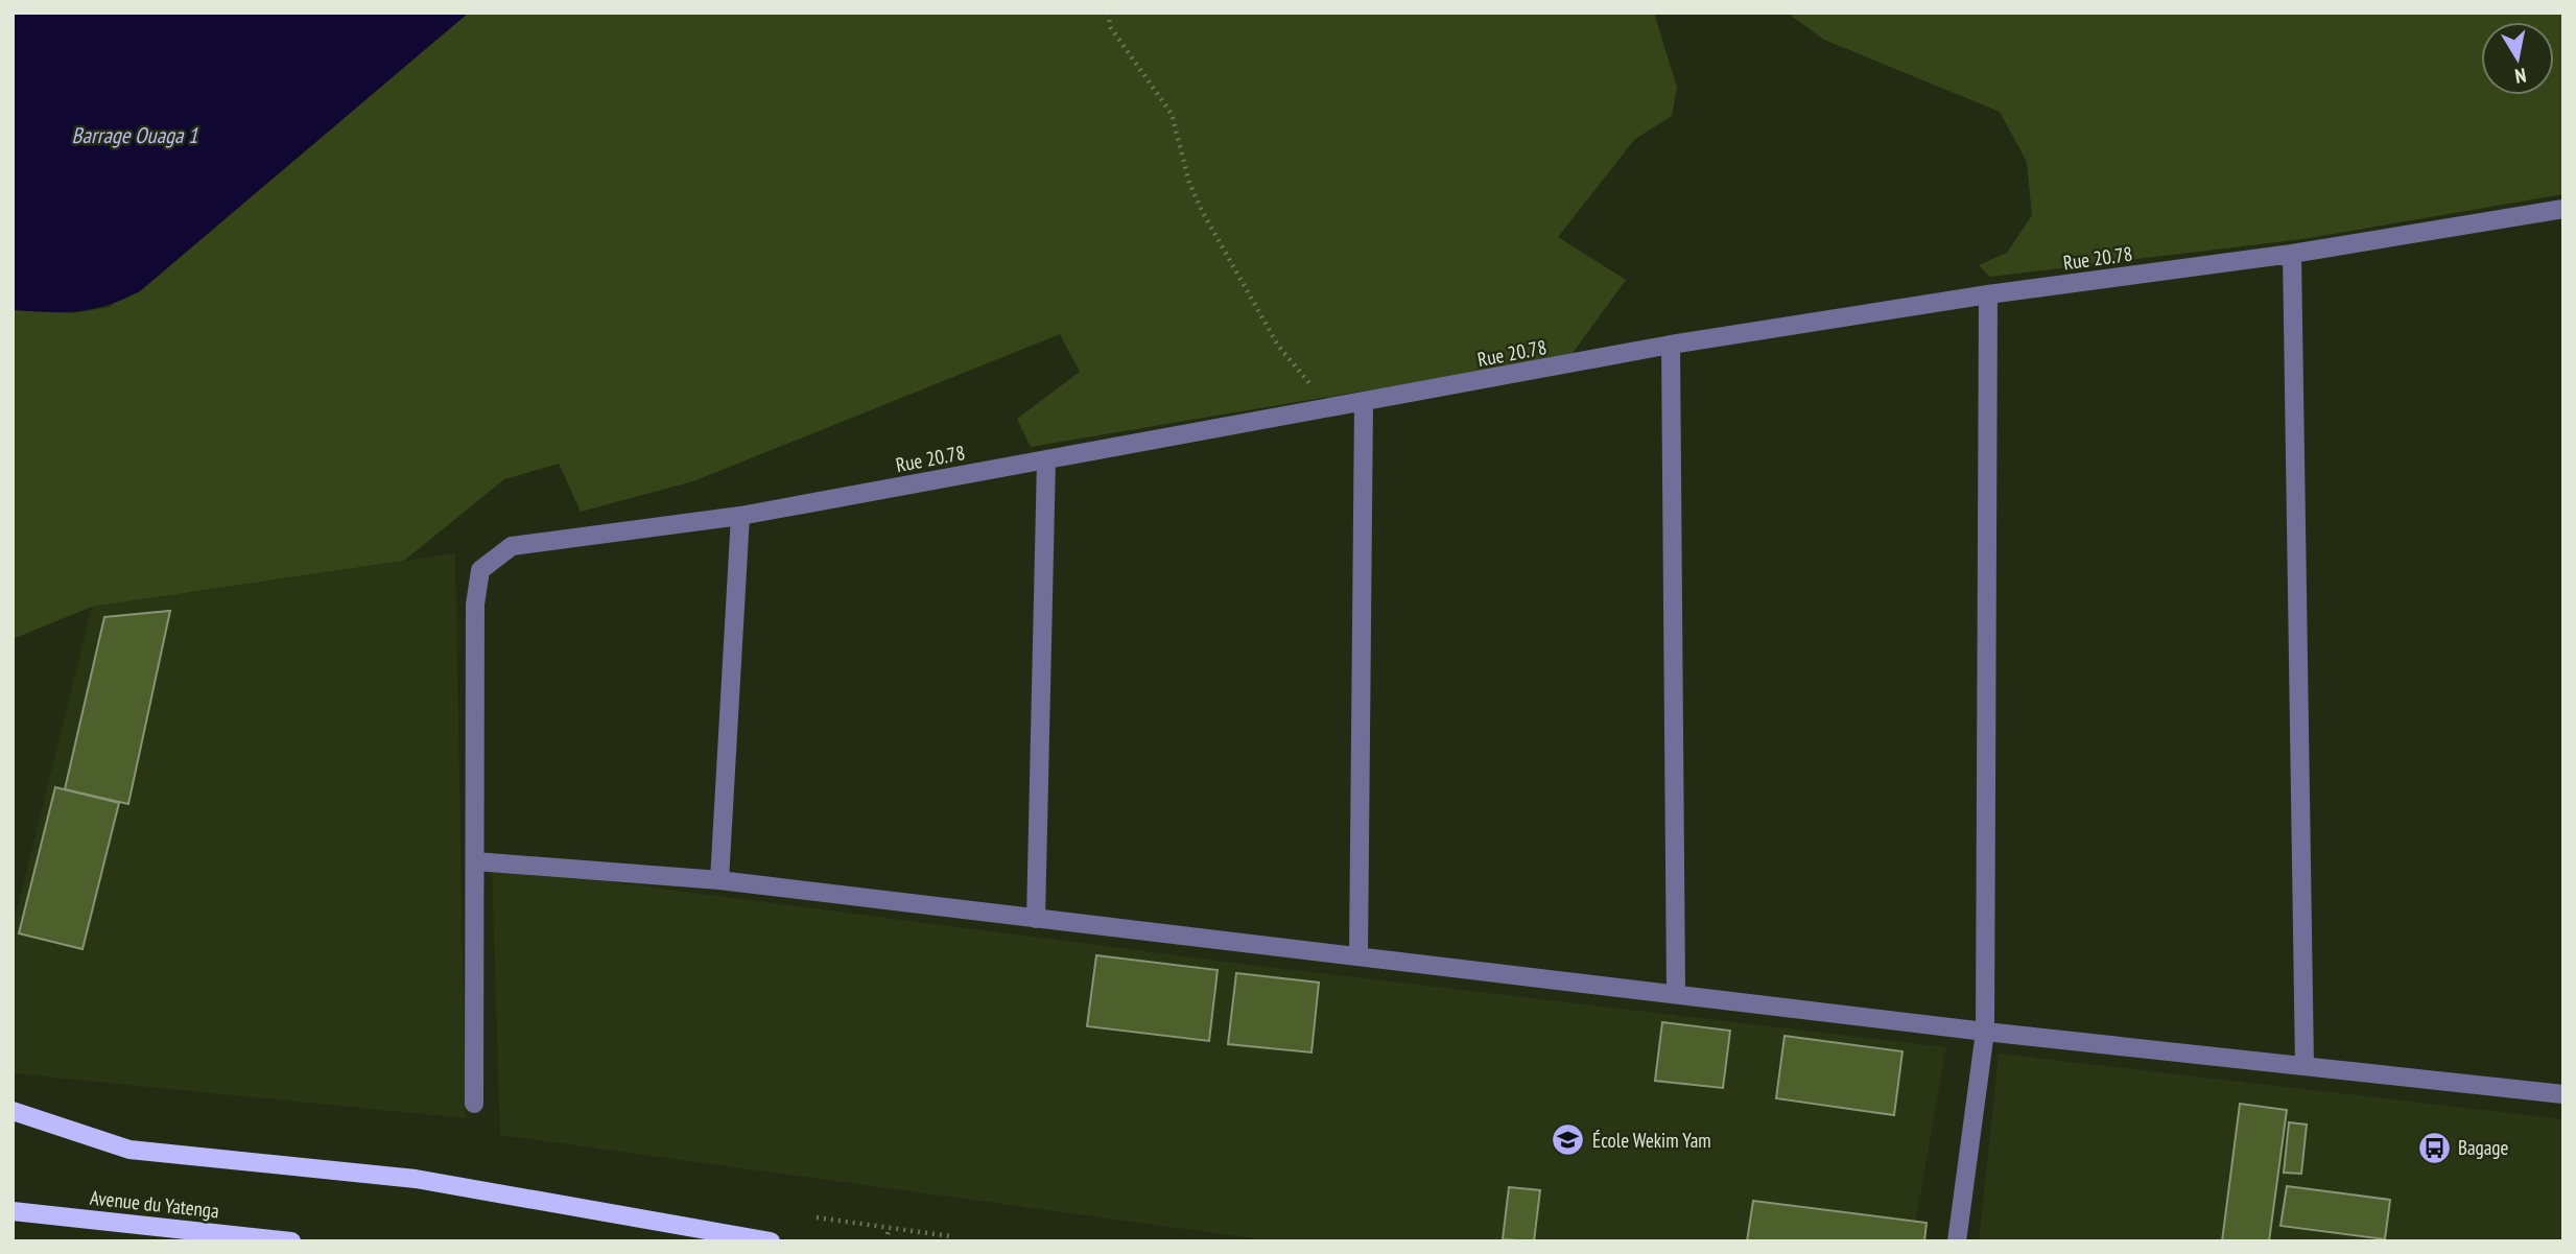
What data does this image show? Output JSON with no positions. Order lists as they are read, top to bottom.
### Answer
{
  "streets": {
    "main road": ["Avenue du Yatenga"],
    "street": ["Rue 20.78"]
  },
  "water": ["Barrage Ouaga 1"],
  "places": {
    "school or university": ["École Wekim Yam"],
    "bus stop": ["Bagage"]
  },
  "north": "bottom"
}
